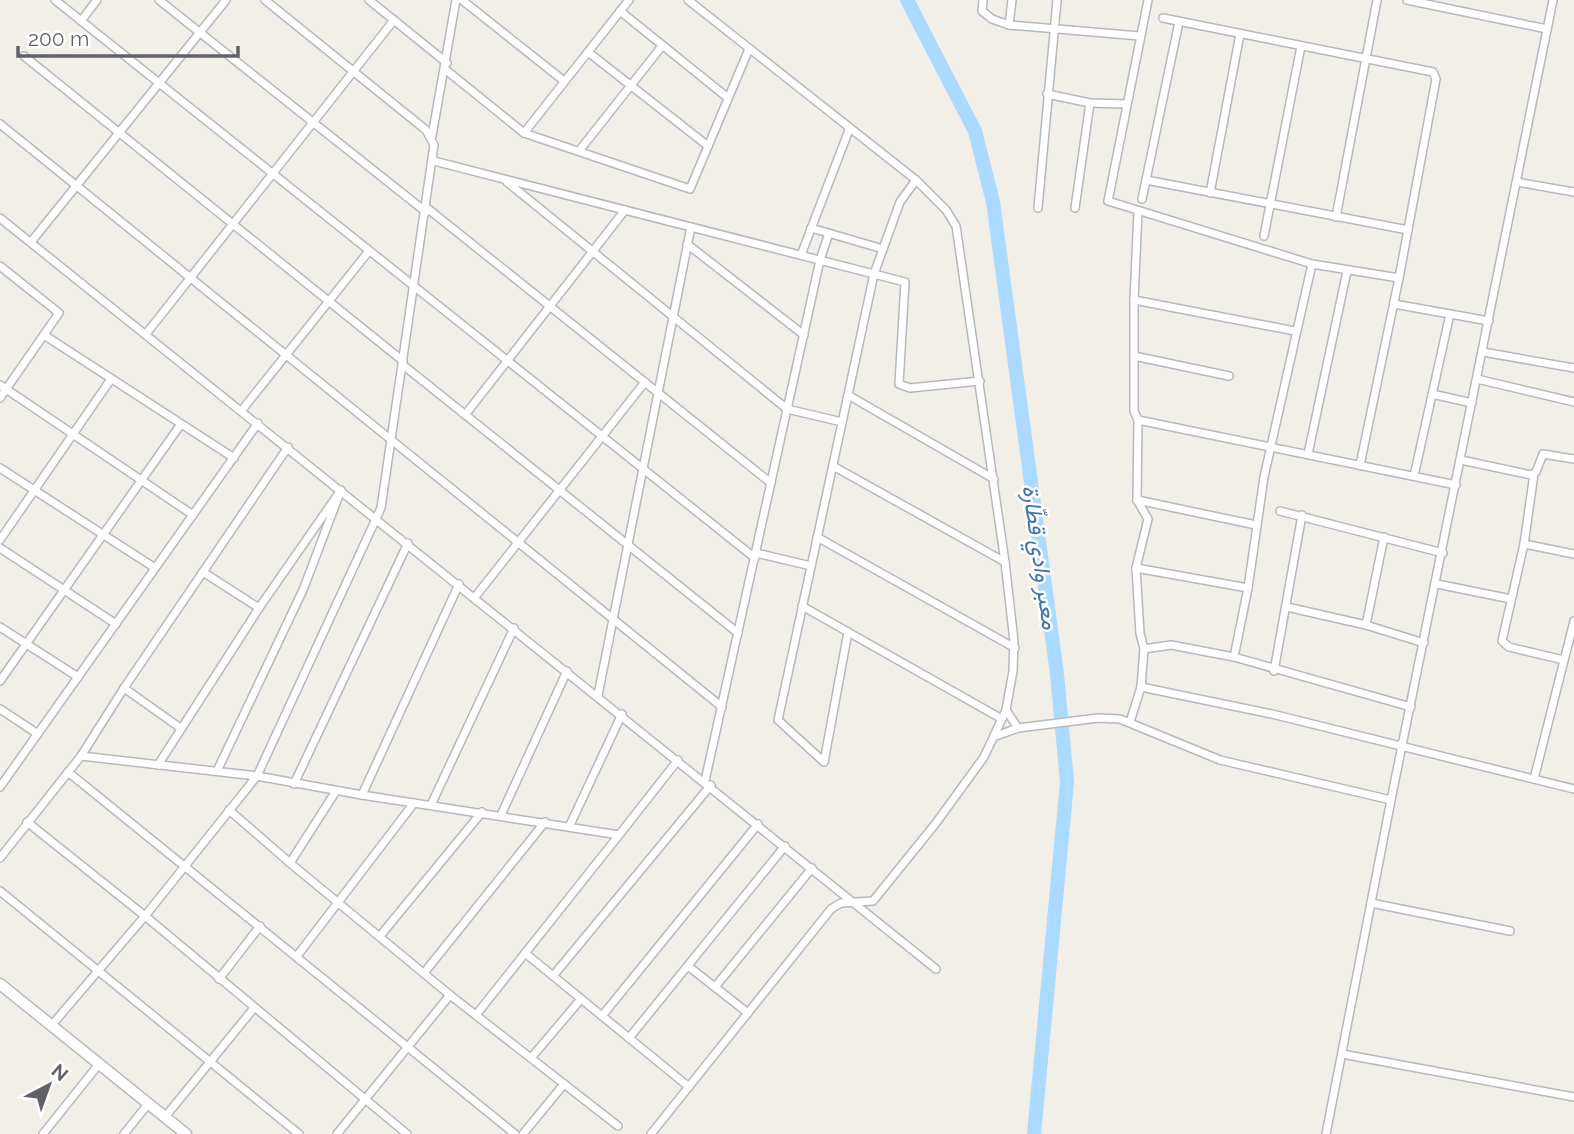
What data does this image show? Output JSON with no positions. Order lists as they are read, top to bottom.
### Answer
{
  "water": ["معبر وادي قطّارة"],
  "scale_bar": "200 m",
  "north": "top right"
}
